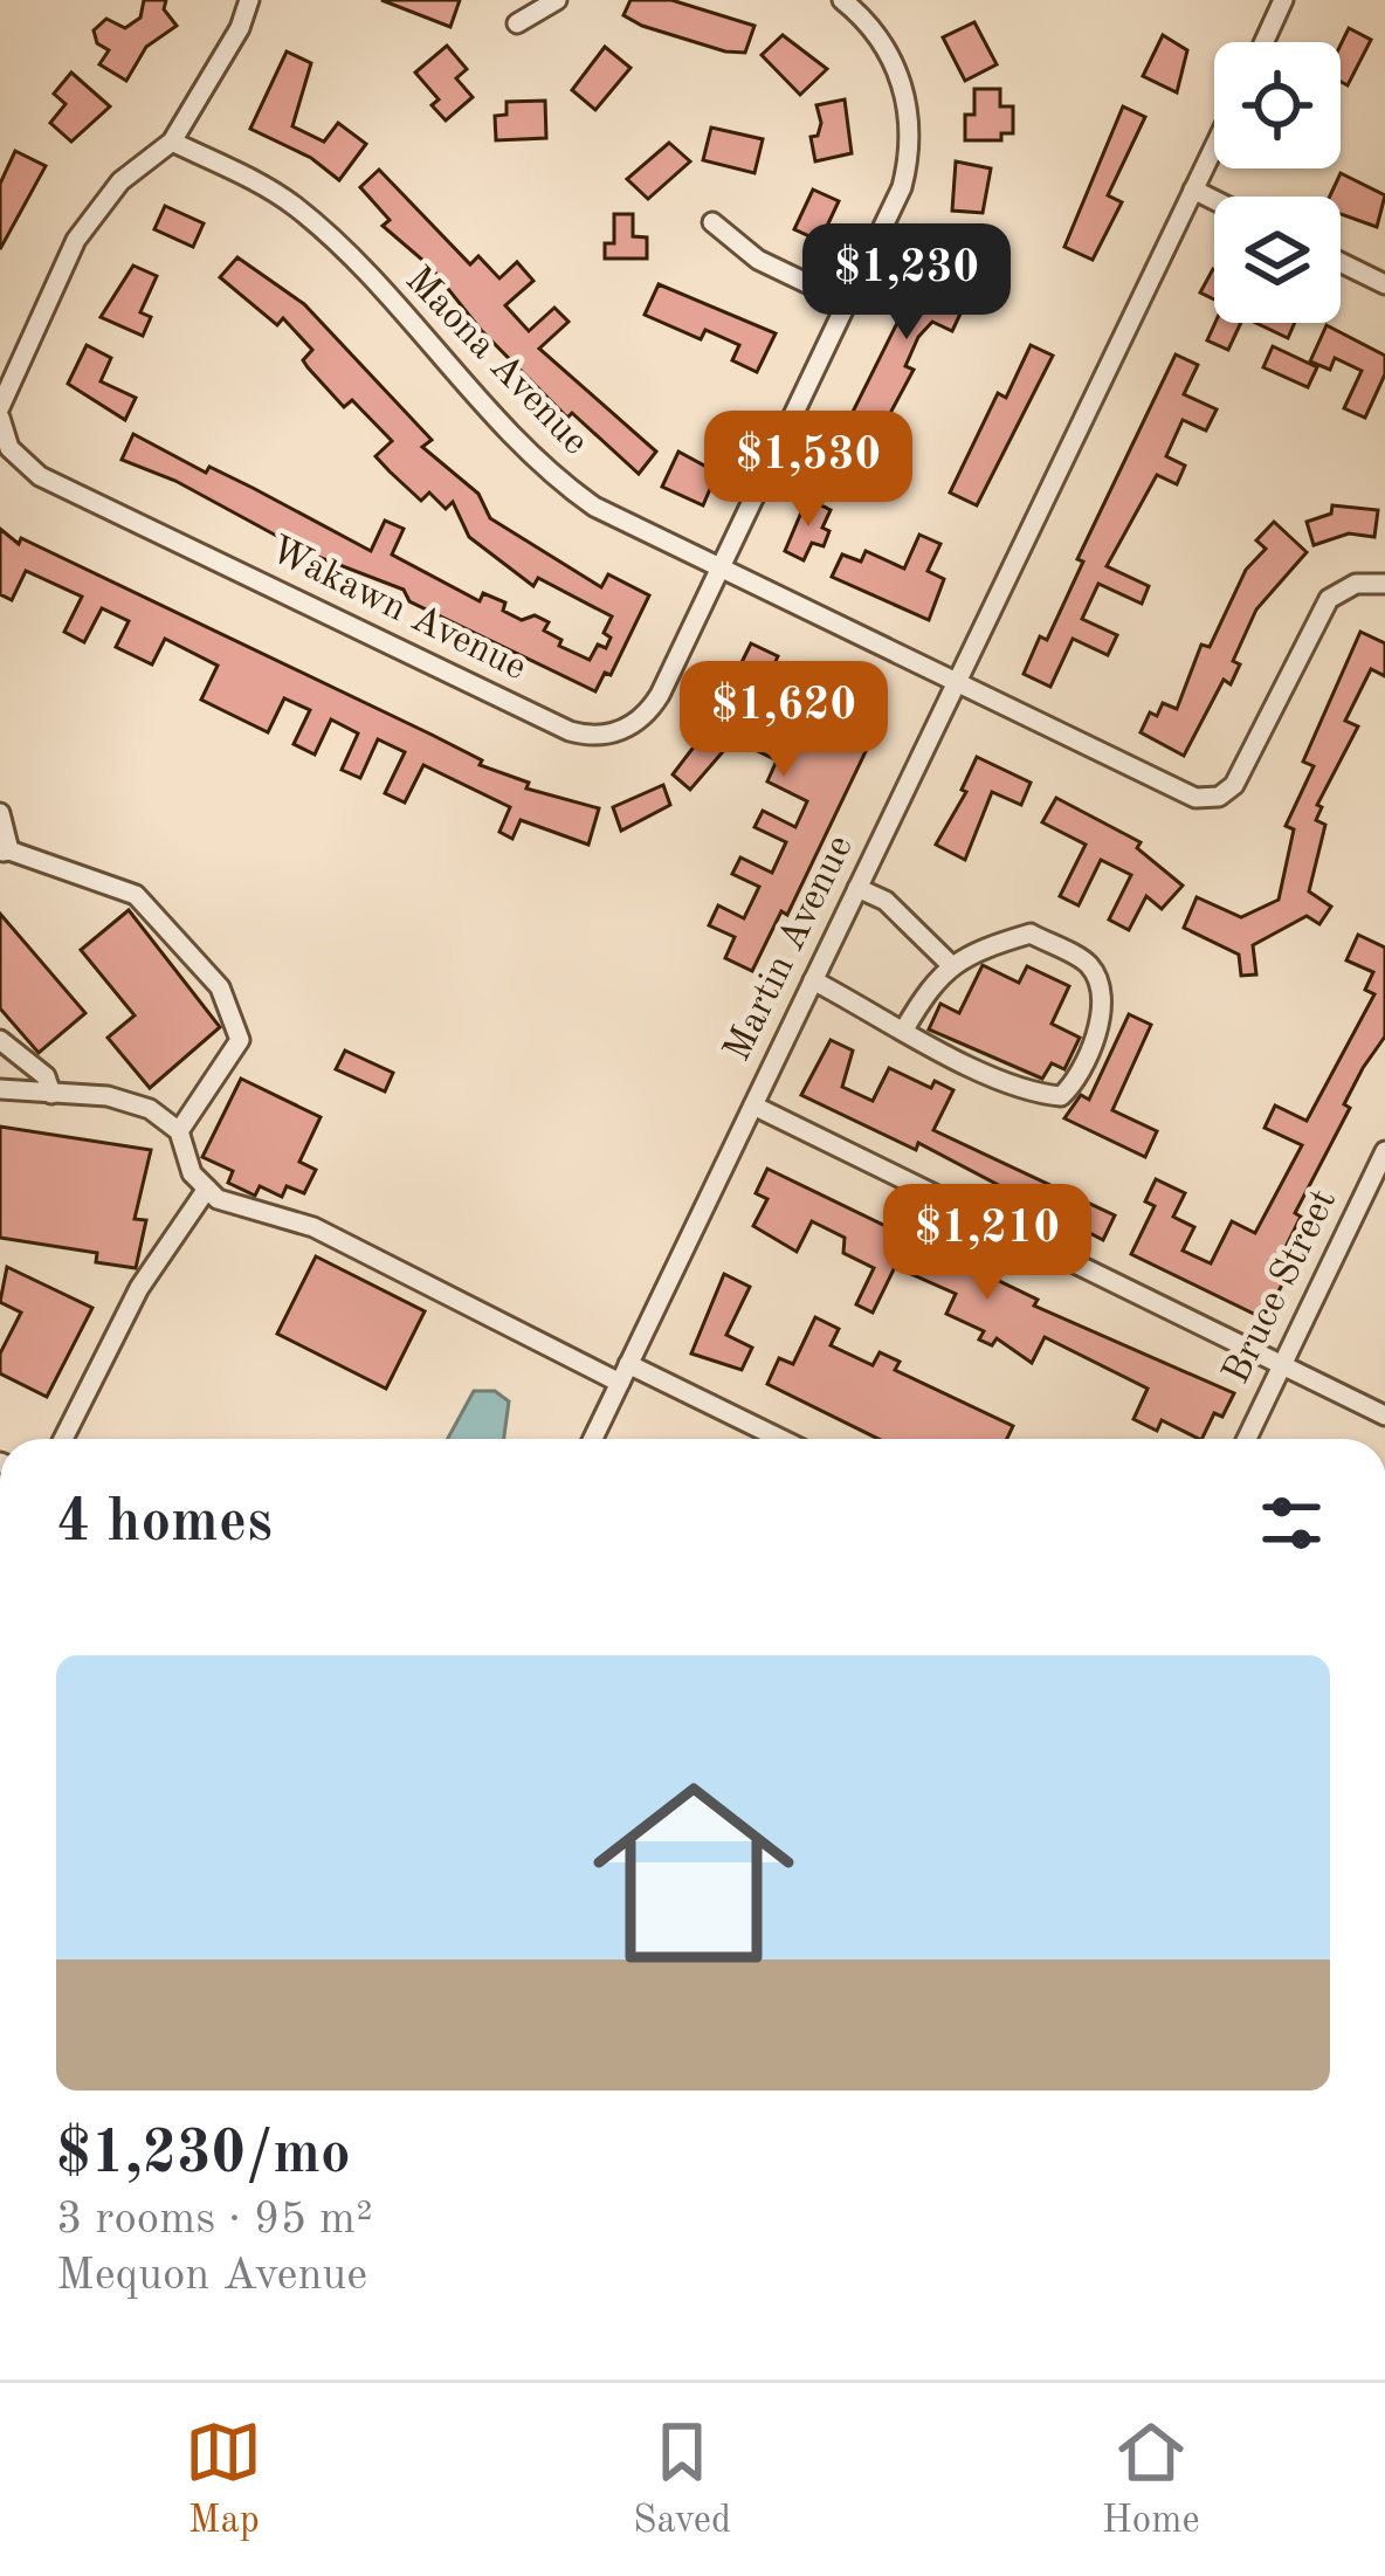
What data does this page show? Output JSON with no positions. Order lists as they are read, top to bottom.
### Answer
{
  "streets": {
    "street": [
      "Maona Avenue",
      "Wakawn Avenue",
      "Martin Avenue",
      "Bruce Street"
    ]
  },
  "crossings": [
    ["Maona Avenue", "Wakawn Avenue"],
    ["Maona Avenue", "Martin Avenue"]
  ],
  "page": {
    "price": [
      "$1,230",
      "$1,530",
      "$1,620",
      "$1,210"
    ],
    "heading": "4 homes",
    "list": [
      {
        "name": "$1,230/mo",
        "note": "3 rooms · 95 m² · Mequon Avenue"
      }
    ],
    "tabs": ["Map", "Saved", "Home"]
  }
}
